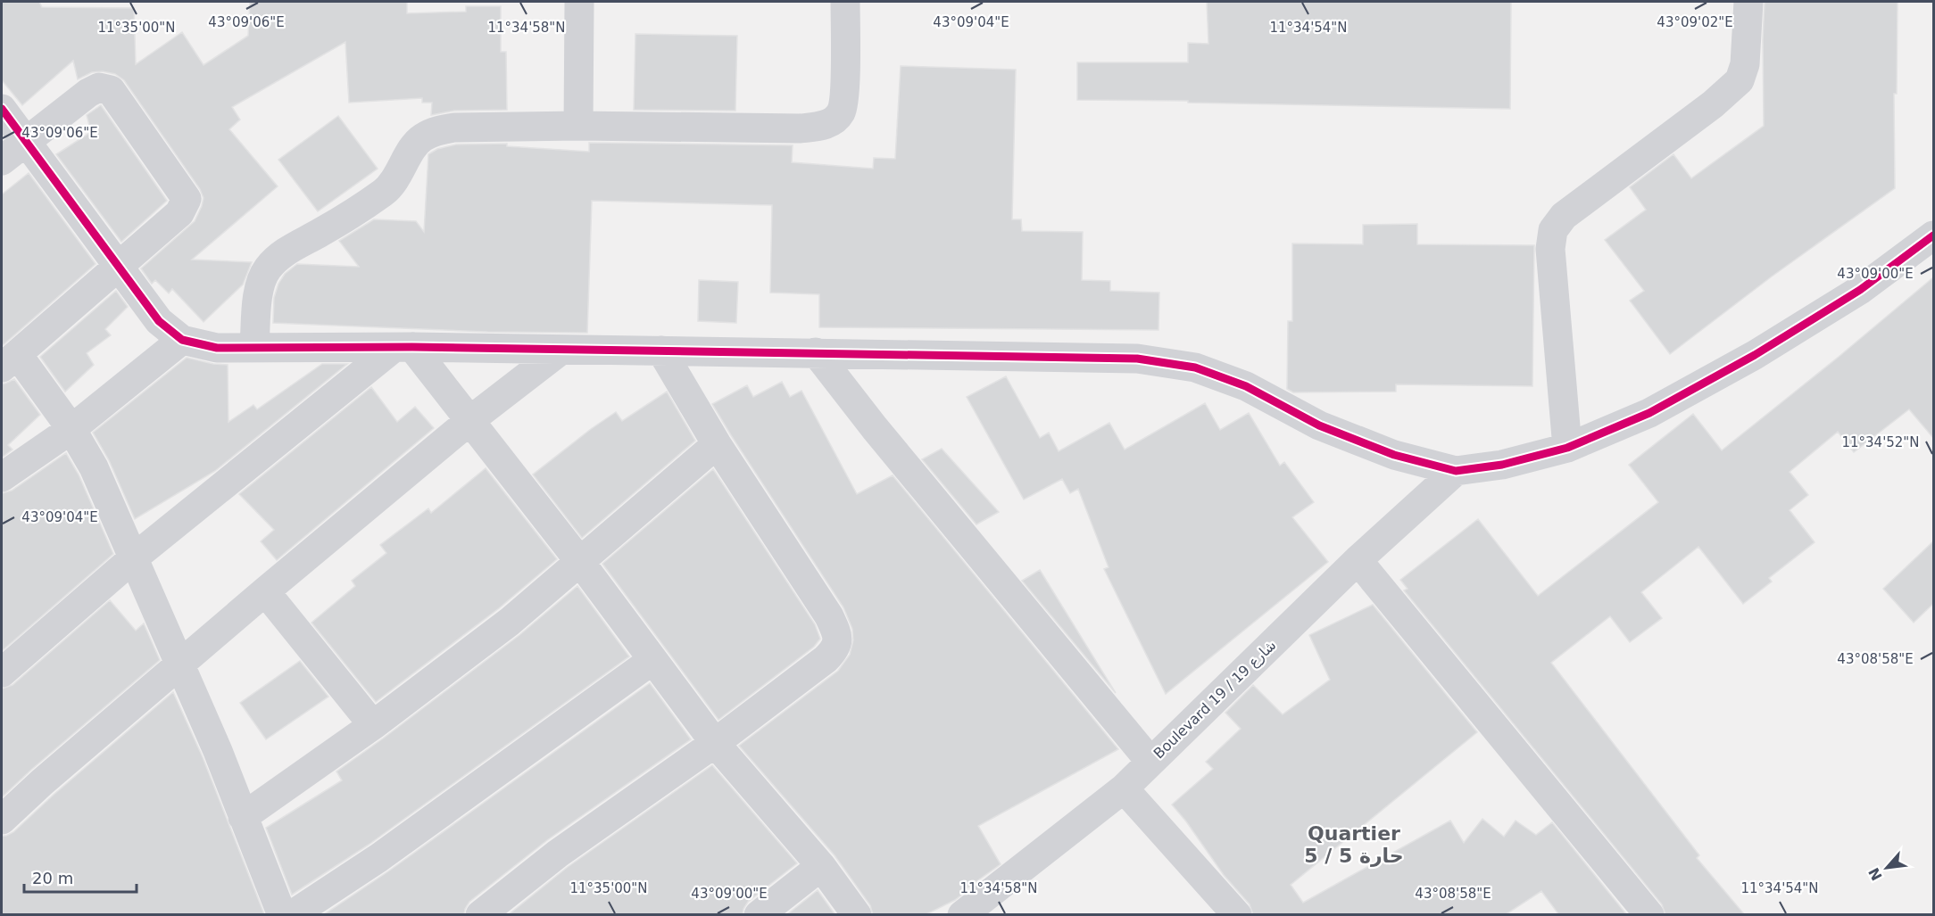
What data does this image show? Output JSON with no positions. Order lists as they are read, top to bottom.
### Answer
{
  "streets": {
    "street": ["Boulevard 19 / شارع 19"]
  },
  "districts": ["Quartier 5 / حارة 5"],
  "scale_bar": "20 m",
  "north": "bottom left",
  "coordinates": [
    "43°09'06\"E",
    "43°09'04\"E",
    "43°09'02\"E",
    "11°35'00\"N",
    "11°34'58\"N",
    "11°34'54\"N",
    "43°09'00\"E",
    "11°34'52\"N",
    "43°08'58\"E"
  ]
}
